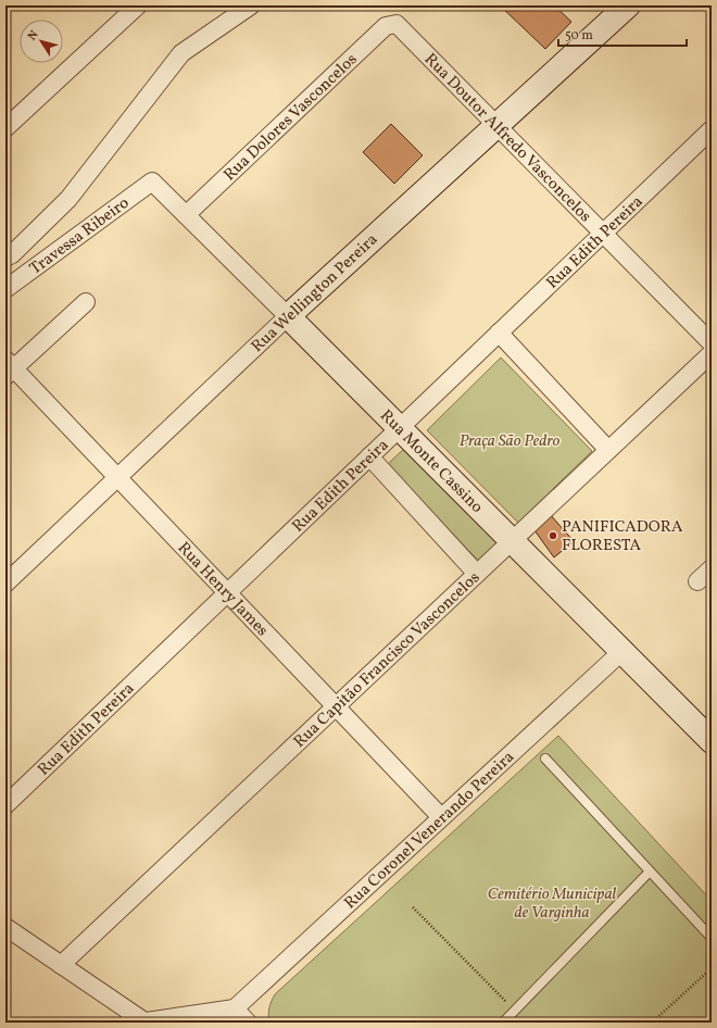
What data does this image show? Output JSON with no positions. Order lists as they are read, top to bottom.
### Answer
{
  "streets": {
    "main road": ["Rua Wellington Pereira", "Rua Monte Cassino"],
    "street": [
      "Rua Dolores Vasconcelos",
      "Rua Doutor Alfredo Vasconcelos",
      "Travessa Ribeiro",
      "Rua Edith Pereira",
      "Rua Henry James",
      "Rua Capitão Francisco Vasconcelos",
      "Rua Coronel Venerando Pereira"
    ]
  },
  "crossings": [
    ["Rua Dolores Vasconcelos", "Rua Doutor Alfredo Vasconcelos"],
    ["Rua Dolores Vasconcelos", "Rua Monte Cassino"],
    ["Rua Doutor Alfredo Vasconcelos", "Rua Edith Pereira"],
    ["Rua Doutor Alfredo Vasconcelos", "Rua Wellington Pereira"],
    ["Travessa Ribeiro", "Rua Monte Cassino"],
    ["Rua Edith Pereira", "Rua Monte Cassino"],
    ["Rua Edith Pereira", "Rua Henry James"],
    ["Rua Wellington Pereira", "Rua Monte Cassino"],
    ["Rua Wellington Pereira", "Rua Henry James"],
    ["Rua Monte Cassino", "Rua Capitão Francisco Vasconcelos"],
    ["Rua Monte Cassino", "Rua Coronel Venerando Pereira"],
    ["Rua Henry James", "Rua Capitão Francisco Vasconcelos"],
    ["Rua Henry James", "Rua Coronel Venerando Pereira"]
  ],
  "parks": ["Praça São Pedro", "Cemitério Municipal de Varginha"],
  "places": ["PANIFICADORA FLORESTA"],
  "scale_bar": "50 m",
  "north": "top left"
}
